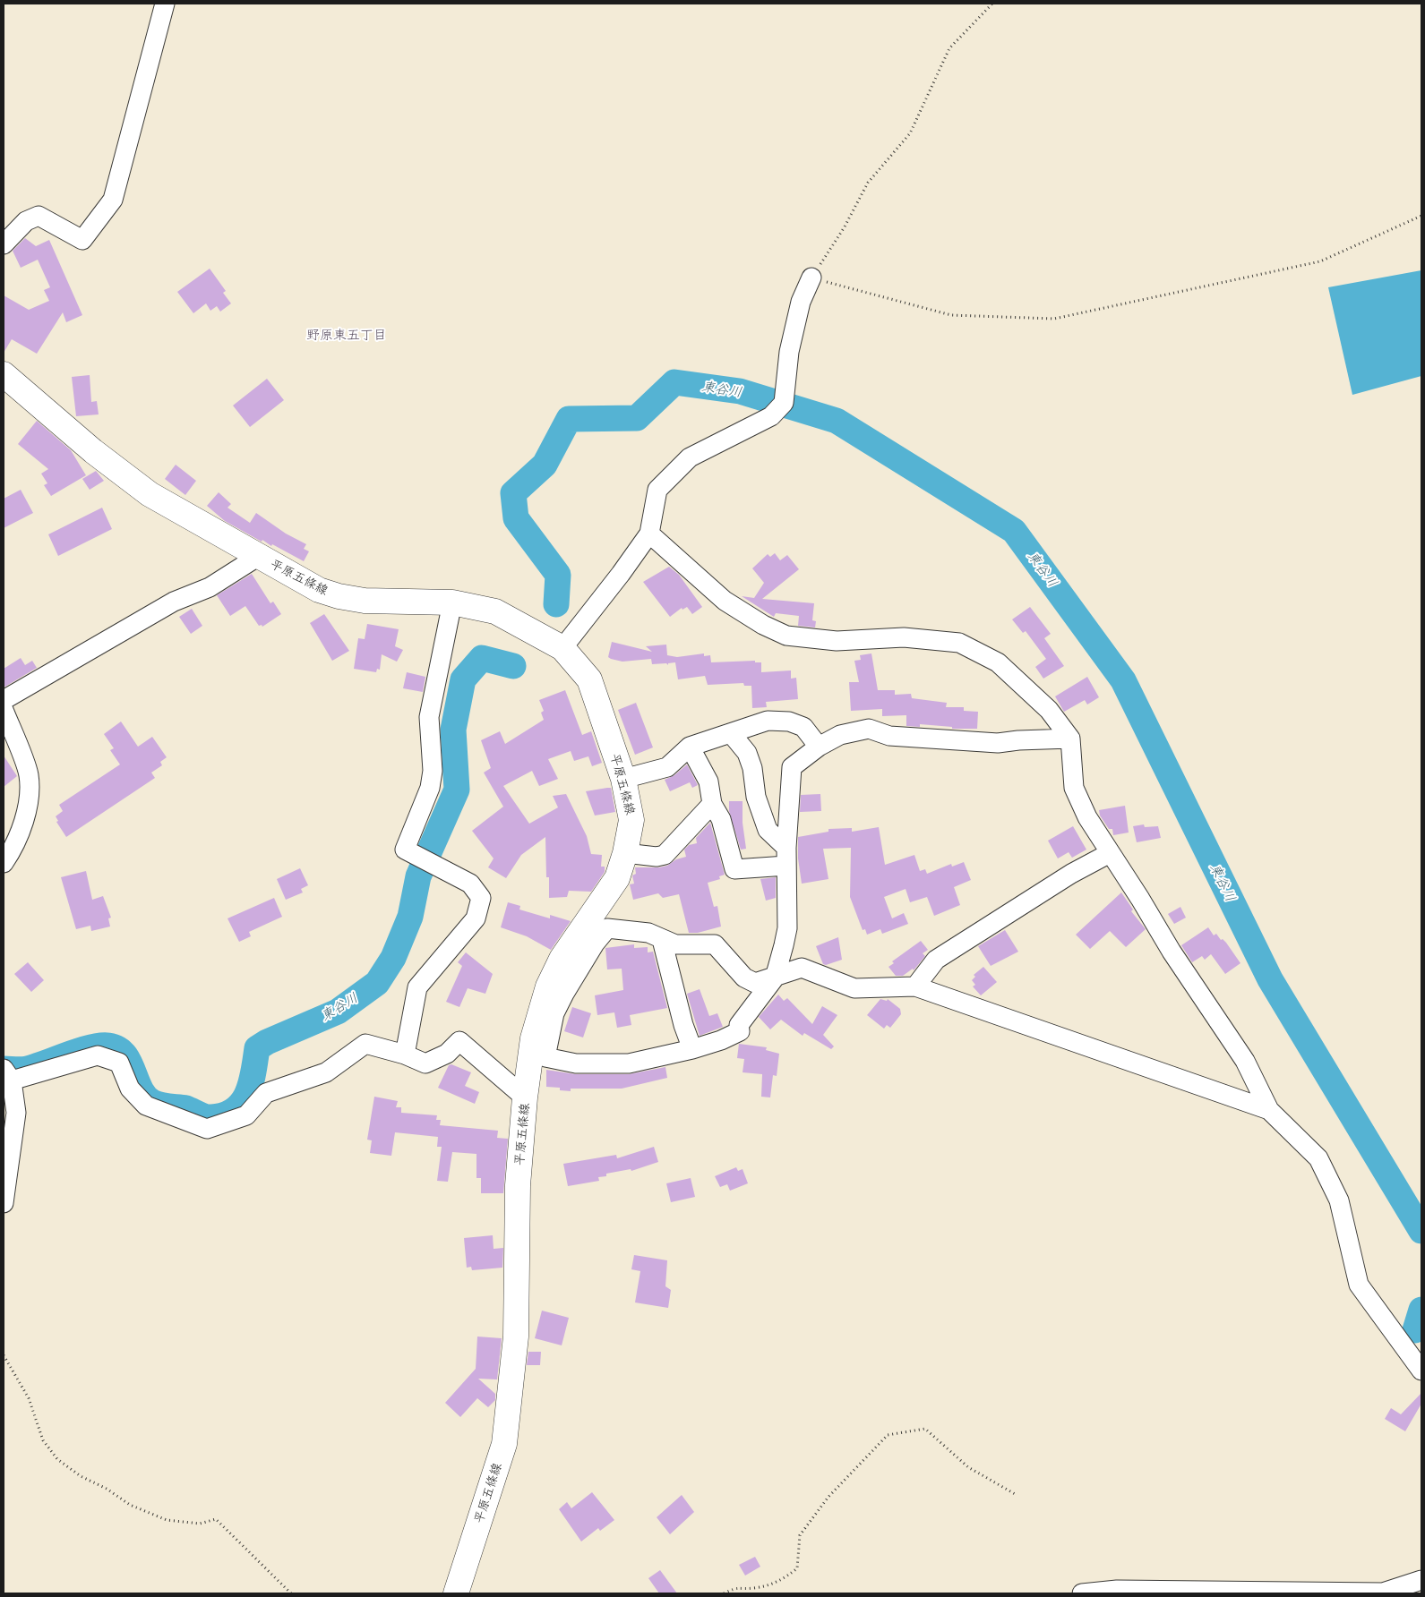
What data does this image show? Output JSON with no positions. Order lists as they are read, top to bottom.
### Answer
{
  "streets": {
    "main road": ["平原五條線"]
  },
  "districts": ["野原東五丁目"],
  "water": ["東谷川"]
}
